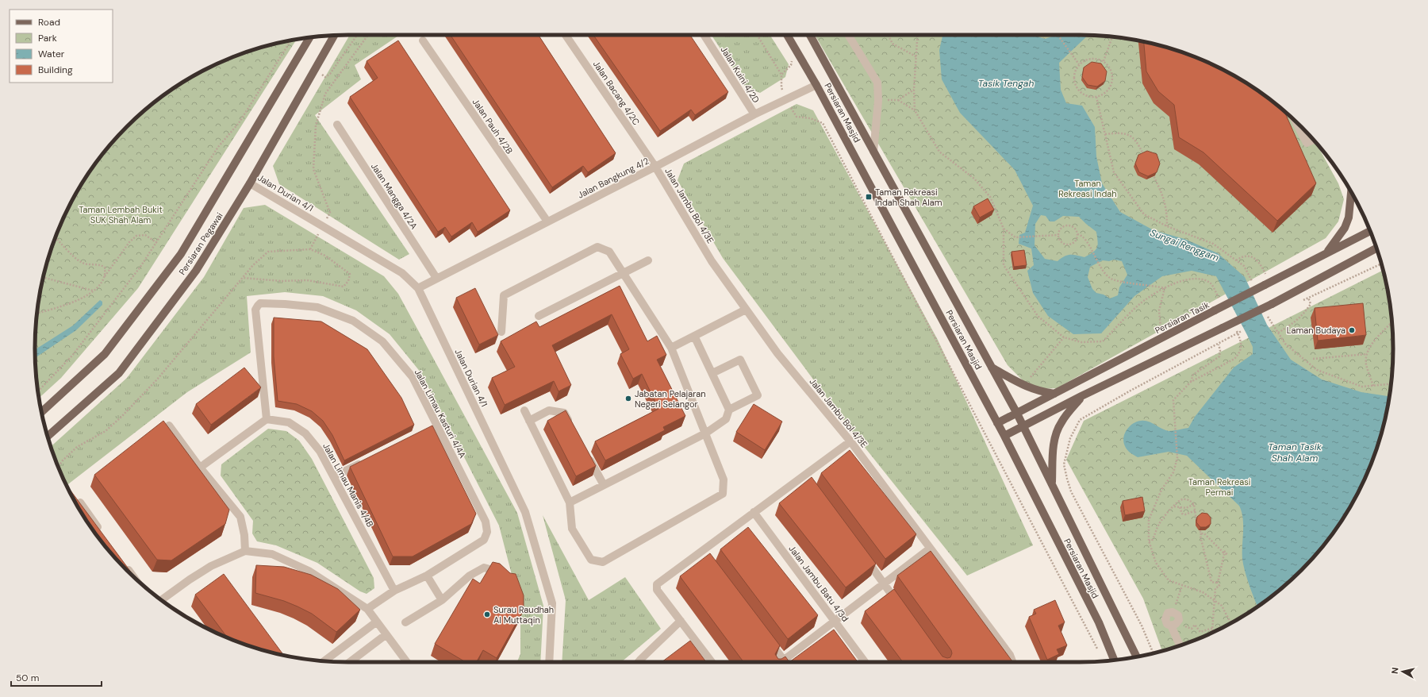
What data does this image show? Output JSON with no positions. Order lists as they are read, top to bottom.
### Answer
{
  "streets": {
    "main road": ["Persiaran Masjid", "Persiaran Pegawai", "Persiaran Tasik"],
    "street": [
      "Jalan Kuini 4/2D",
      "Jalan Bacang 4/2C",
      "Jalan Pauh 4/2B",
      "Jalan Bangkung 4/2",
      "Jalan Durian 4/1",
      "Jalan Mangga 4/2A",
      "Jalan Jambu Bol 4/3E",
      "Jalan Limau Kasturi 4/4A",
      "Jalan Limau Manis 4/4B",
      "Jalan Jambu Batu 4/3d"
    ]
  },
  "crossings": [
    ["Jalan Kuini 4/2D", "Jalan Bangkung 4/2"],
    ["Jalan Bacang 4/2C", "Jalan Bangkung 4/2"],
    ["Jalan Bacang 4/2C", "Jalan Jambu Bol 4/3E"],
    ["Persiaran Masjid", "Jalan Bangkung 4/2"],
    ["Persiaran Masjid", "Persiaran Tasik"],
    ["Jalan Pauh 4/2B", "Jalan Bangkung 4/2"],
    ["Jalan Bangkung 4/2", "Jalan Durian 4/1"],
    ["Jalan Bangkung 4/2", "Jalan Mangga 4/2A"],
    ["Jalan Bangkung 4/2", "Jalan Jambu Bol 4/3E"],
    ["Jalan Durian 4/1", "Persiaran Pegawai"],
    ["Jalan Limau Kasturi 4/4A", "Jalan Limau Manis 4/4B"]
  ],
  "water": ["Tasik Tengah", "Sungai Renggam", "Taman Tasik Shah Alam"],
  "parks": ["Taman Rekreasi Indah", "Taman Lembah Bukit SUK Shah Alam", "Taman Rekreasi Permai"],
  "places": {
    "transit": ["Taman Rekreasi Indah Shah Alam"],
    "other": ["Laman Budaya", "Jabatan Pelajaran Negeri Selangor", "Surau Raudhah Al Muttaqin"]
  },
  "legend": [
    "Road",
    "Park",
    "Water",
    "Building"
  ],
  "scale_bar": "50 m",
  "north": "left"
}
